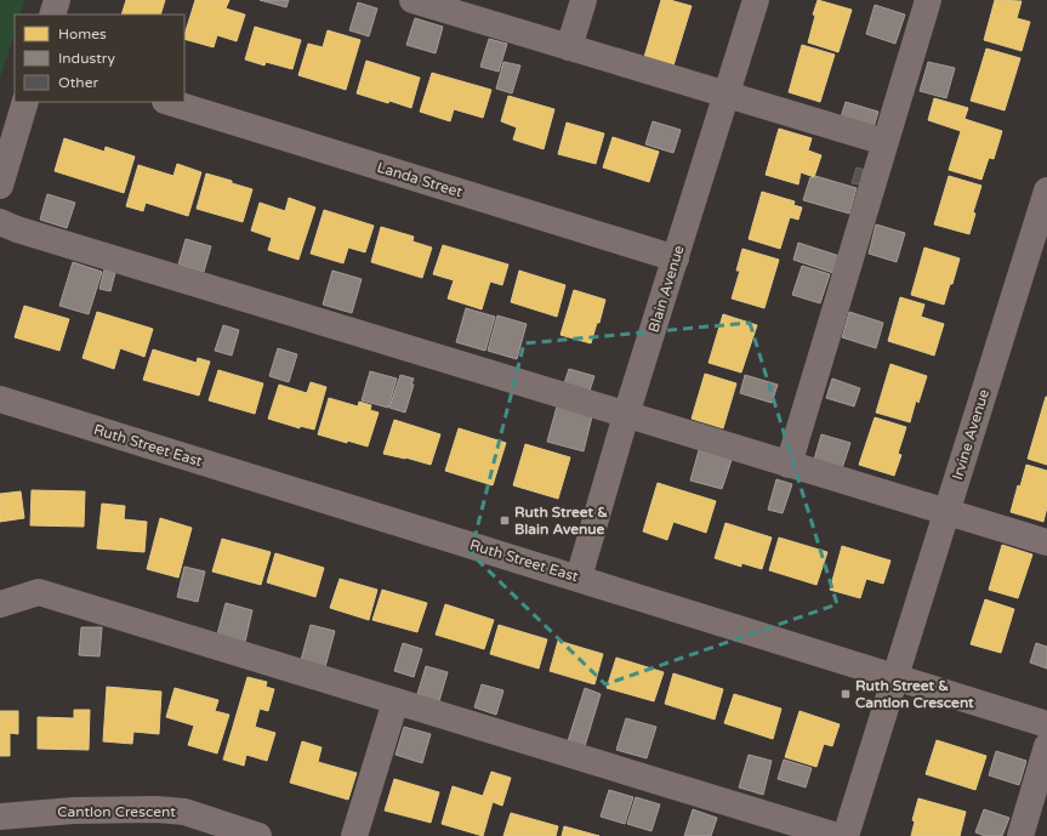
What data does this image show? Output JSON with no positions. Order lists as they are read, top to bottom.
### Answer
{
  "streets": {
    "street": [
      "Landa Street",
      "Blain Avenue",
      "Irvine Avenue",
      "Ruth Street East",
      "Cantlon Crescent"
    ]
  },
  "crossings": [
    ["Landa Street", "Blain Avenue"],
    ["Blain Avenue", "Ruth Street East"],
    ["Irvine Avenue", "Ruth Street East"]
  ],
  "places": {
    "transit": ["Ruth Street & Blain Avenue", "Ruth Street & Cantlon Crescent"]
  },
  "legend": ["Homes", "Industry", "Other"]
}
